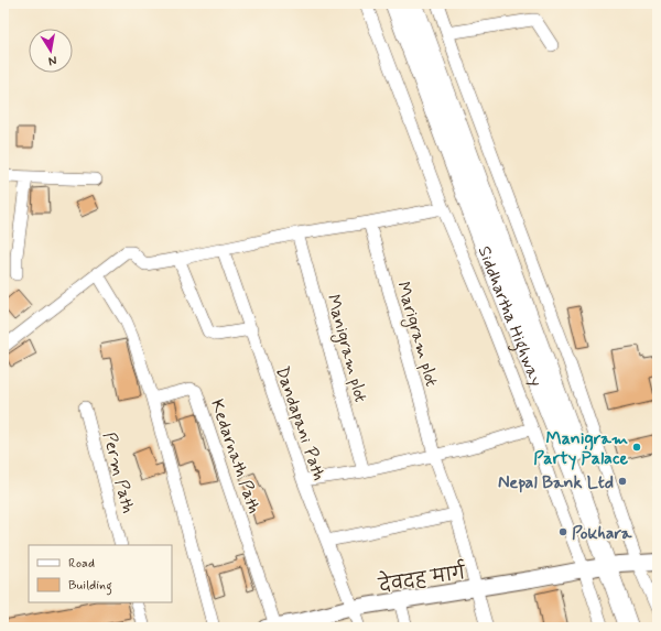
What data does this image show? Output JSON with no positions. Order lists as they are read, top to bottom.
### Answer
{
  "streets": {
    "highway": ["Siddhartha Highway"],
    "main road": ["देवदह मार्ग"],
    "street": [
      "Marigram plot",
      "Manigram plot",
      "Dandapani Path",
      "Kedarnath Path",
      "Perm Path"
    ]
  },
  "crossings": [
    ["Siddhartha Highway", "देवदह मार्ग"],
    ["Marigram plot", "देवदह मार्ग"],
    ["Dandapani Path", "देवदह मार्ग"],
    ["Kedarnath Path", "देवदह मार्ग"]
  ],
  "places": ["Manigram Party Palace", "Nepal Bank Ltd", "Pokhara"],
  "legend": ["Road", "Building"],
  "north": "bottom"
}
